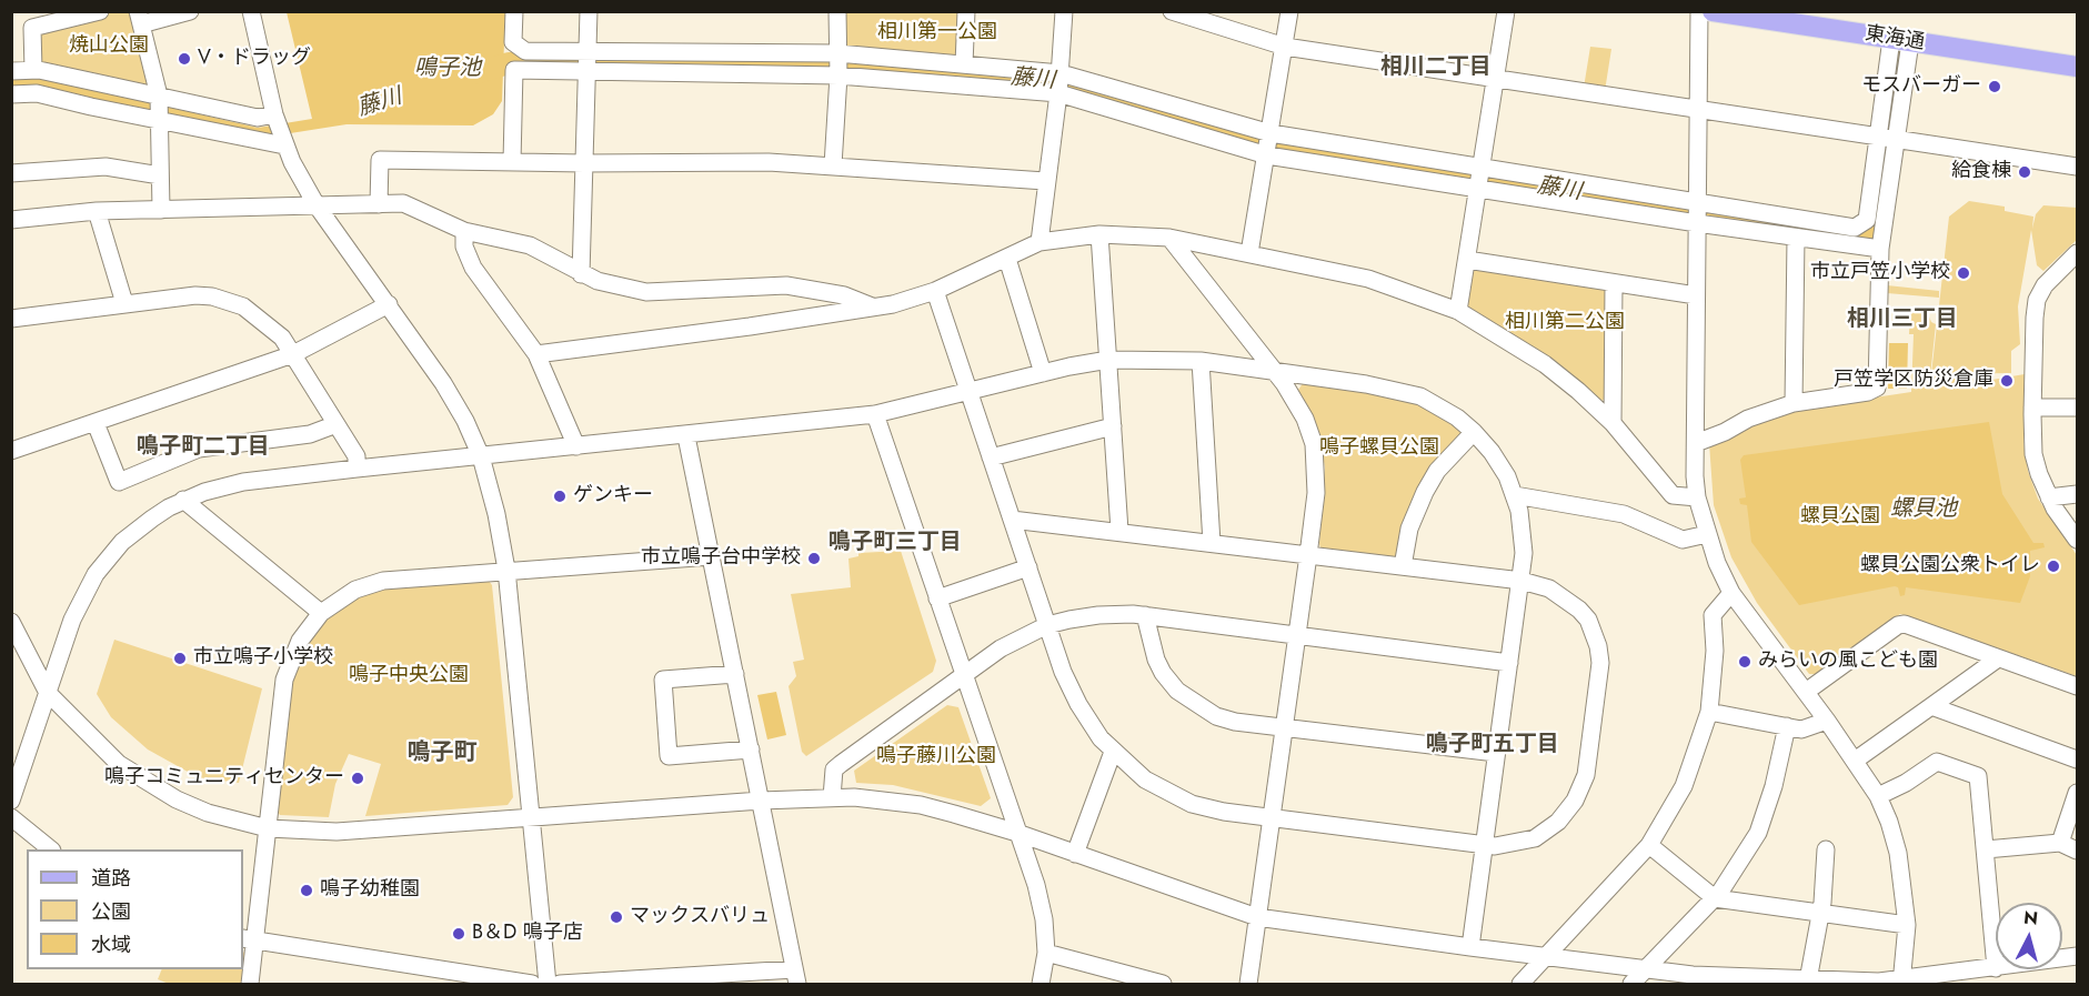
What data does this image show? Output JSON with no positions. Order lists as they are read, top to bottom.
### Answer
{
  "streets": {
    "main road": ["東海通"]
  },
  "districts": [
    "相川二丁目",
    "相川三丁目",
    "鳴子町二丁目",
    "鳴子町三丁目",
    "鳴子町五丁目",
    "鳴子町"
  ],
  "water": ["鳴子池", "藤川", "螺貝池"],
  "parks": [
    "相川第一公園",
    "焼山公園",
    "相川第二公園",
    "鳴子螺貝公園",
    "螺貝公園",
    "鳴子中央公園",
    "鳴子藤川公園"
  ],
  "places": [
    "V・ドラッグ",
    "モスバーガー",
    "給食棟",
    "市立戸笠小学校",
    "戸笠学区防災倉庫",
    "ゲンキー",
    "市立鳴子台中学校",
    "螺貝公園公衆トイレ",
    "市立鳴子小学校",
    "みらいの風こども園",
    "鳴子コミュニティセンター",
    "鳴子幼稚園",
    "マックスバリュ",
    "B＆D 鳴子店"
  ],
  "legend": ["道路", "公園", "水域"],
  "north": "top"
}
